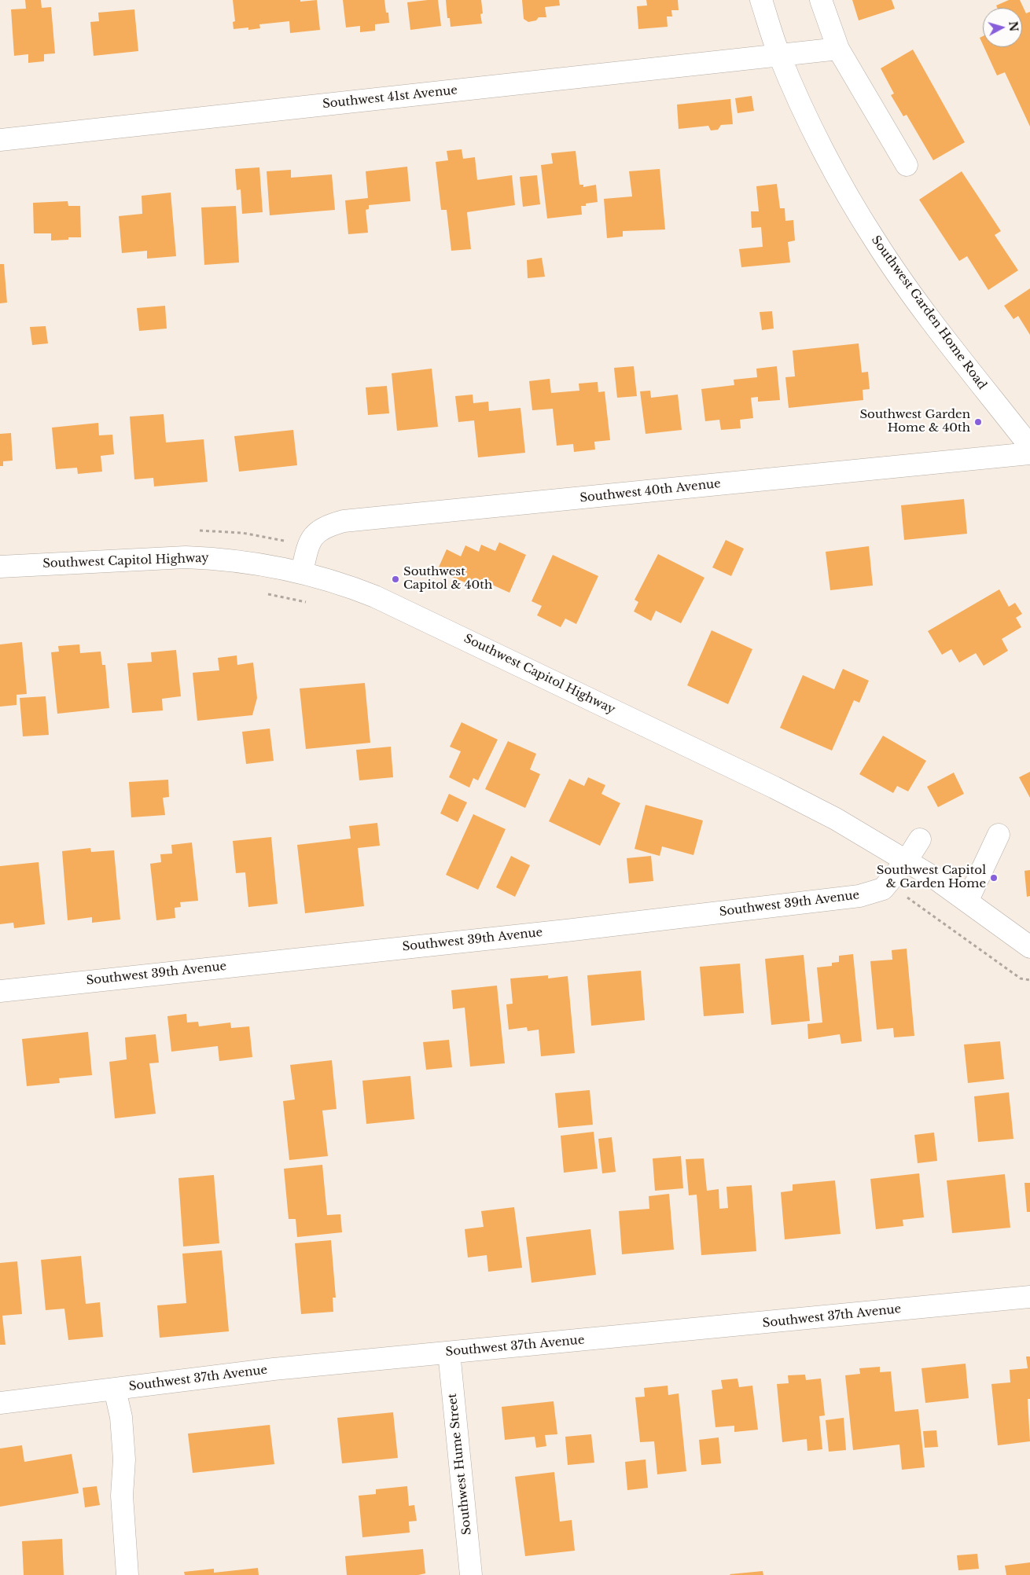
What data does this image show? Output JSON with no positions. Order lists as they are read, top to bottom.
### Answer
{
  "streets": {
    "street": [
      "Southwest 41st Avenue",
      "Southwest Garden Home Road",
      "Southwest 40th Avenue",
      "Southwest Capitol Highway",
      "Southwest 39th Avenue",
      "Southwest 37th Avenue",
      "Southwest Hume Street"
    ]
  },
  "crossings": [
    ["Southwest 41st Avenue", "Southwest Garden Home Road"],
    ["Southwest 40th Avenue", "Southwest Capitol Highway"],
    ["Southwest Capitol Highway", "Southwest 39th Avenue"],
    ["Southwest 37th Avenue", "Southwest Hume Street"]
  ],
  "places": ["Southwest Garden Home & 40th", "Southwest Capitol & 40th", "Southwest Capitol & Garden Home"],
  "north": "right"
}
